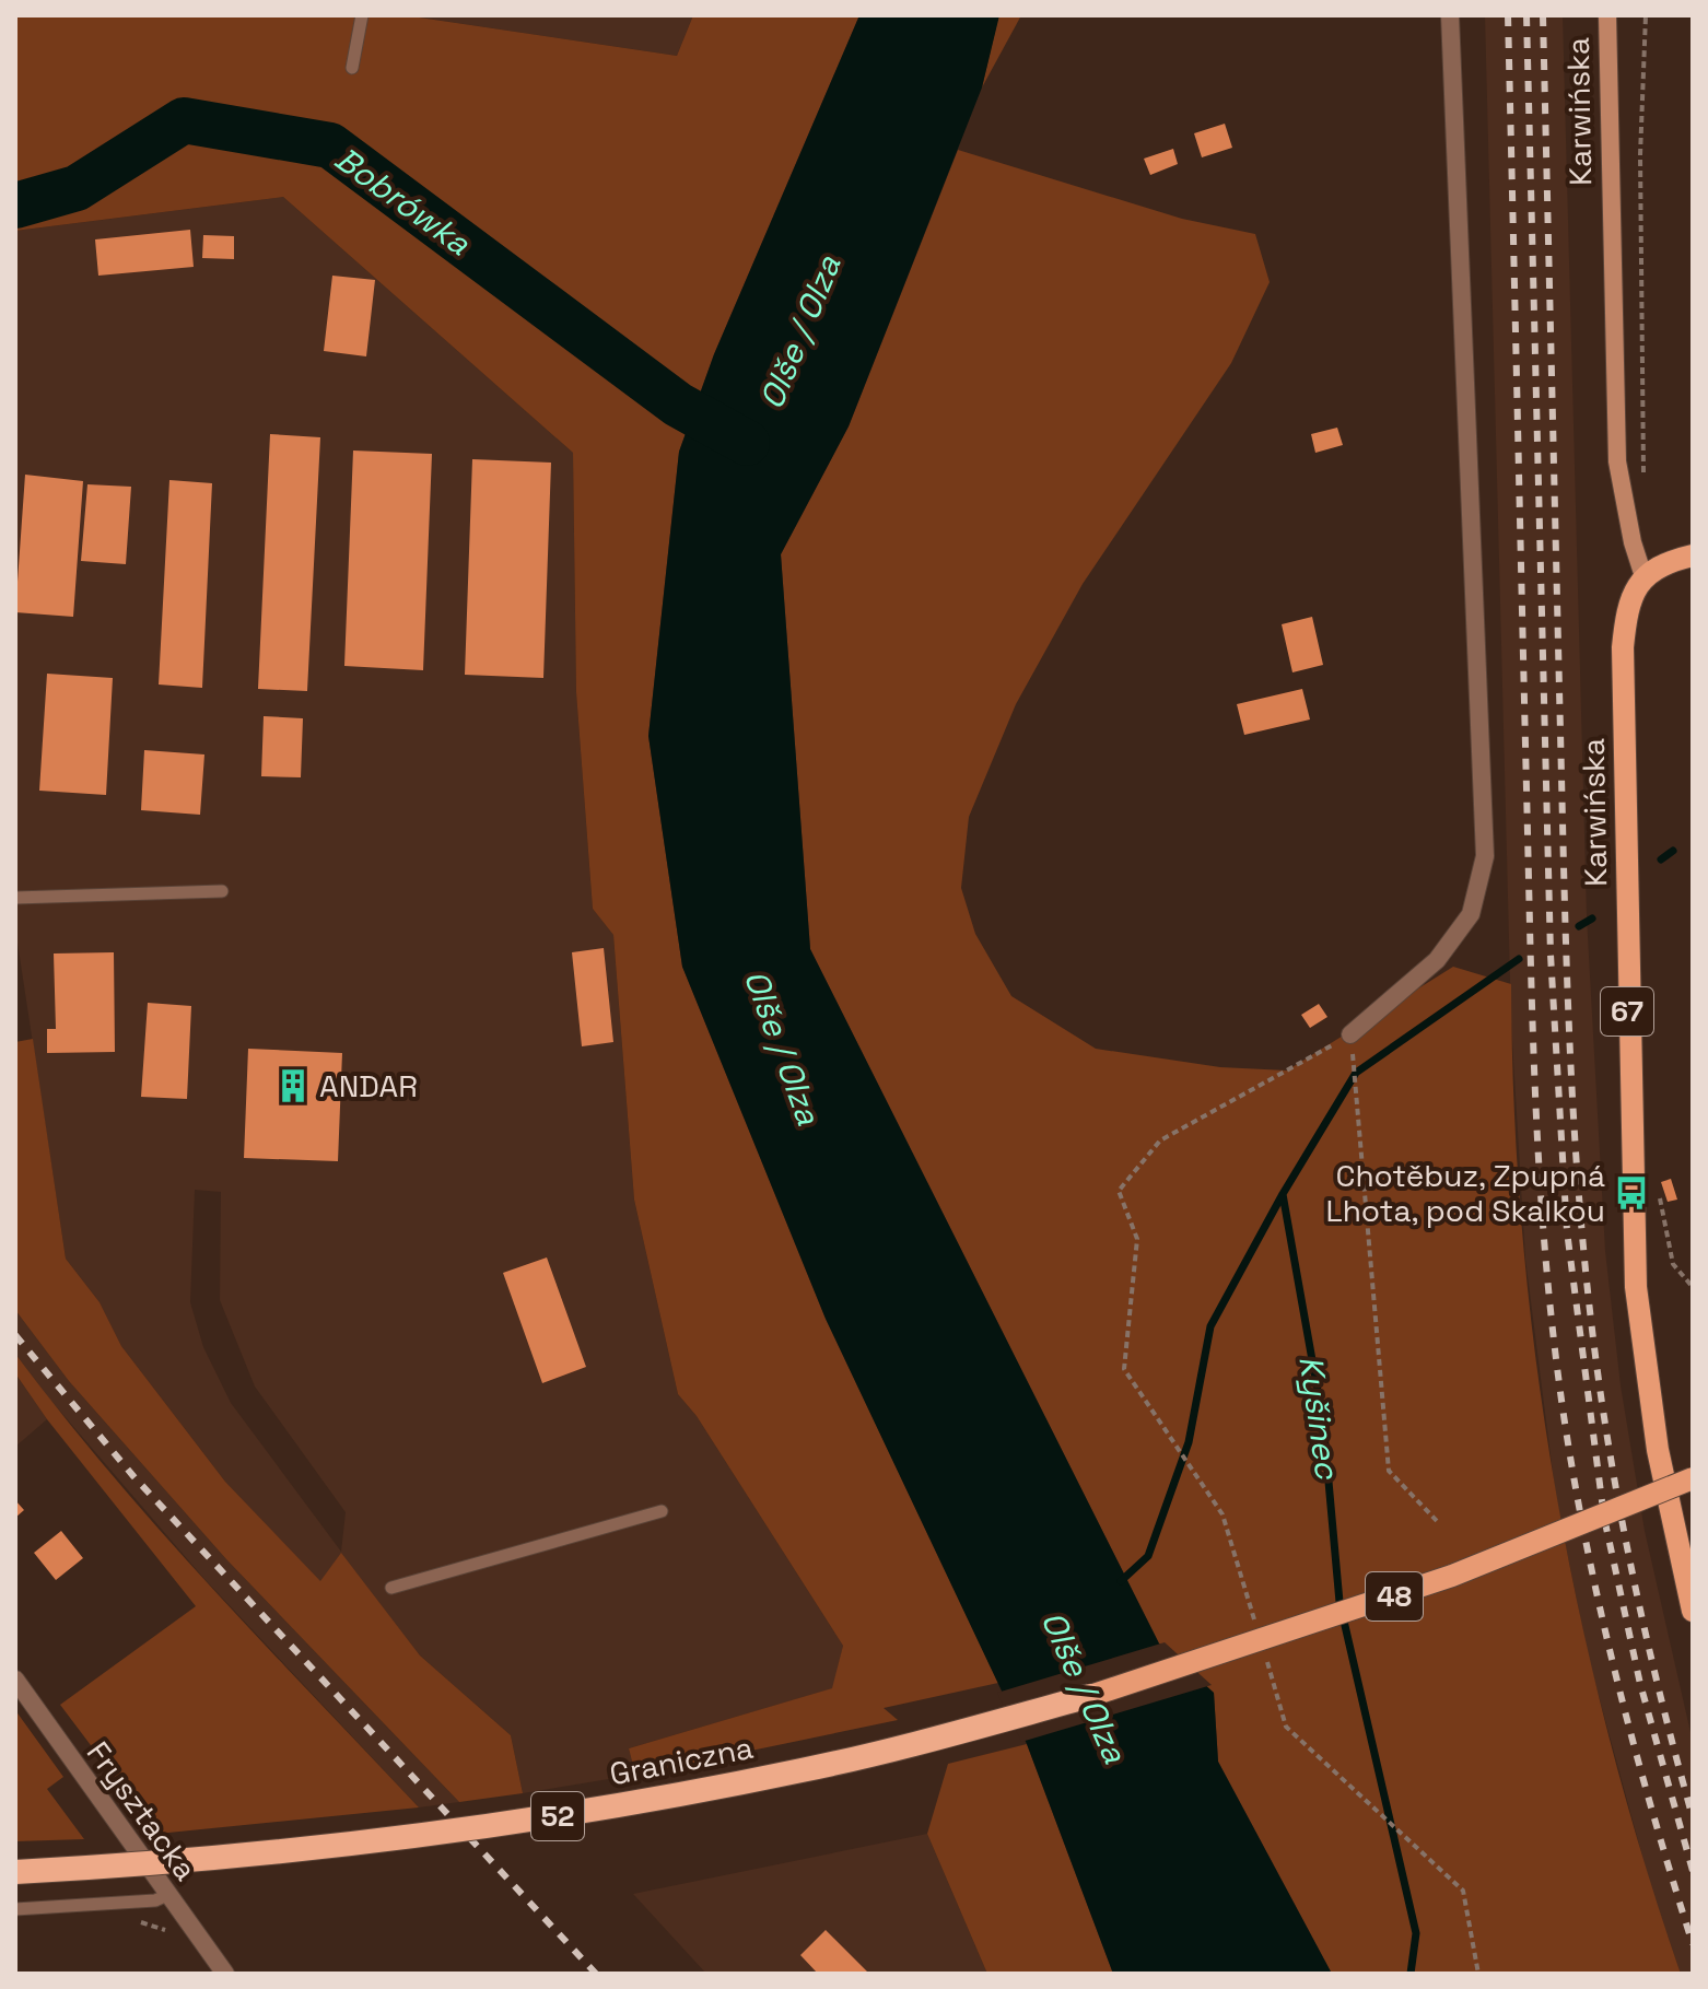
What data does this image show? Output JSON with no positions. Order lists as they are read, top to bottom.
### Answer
{
  "streets": {
    "highway": ["Graniczna", "52"],
    "main road": ["Karwińska", "67", "48"],
    "street": ["Frysztacka"]
  },
  "crossings": [
    ["48", "Graniczna"]
  ],
  "water": ["Bobrówka", "Olše / Olza", "Kyšinec"],
  "places": {
    "building": ["ANDAR"],
    "bus stop": ["Chotěbuz, Zpupná Lhota, pod Skalkou"]
  }
}
